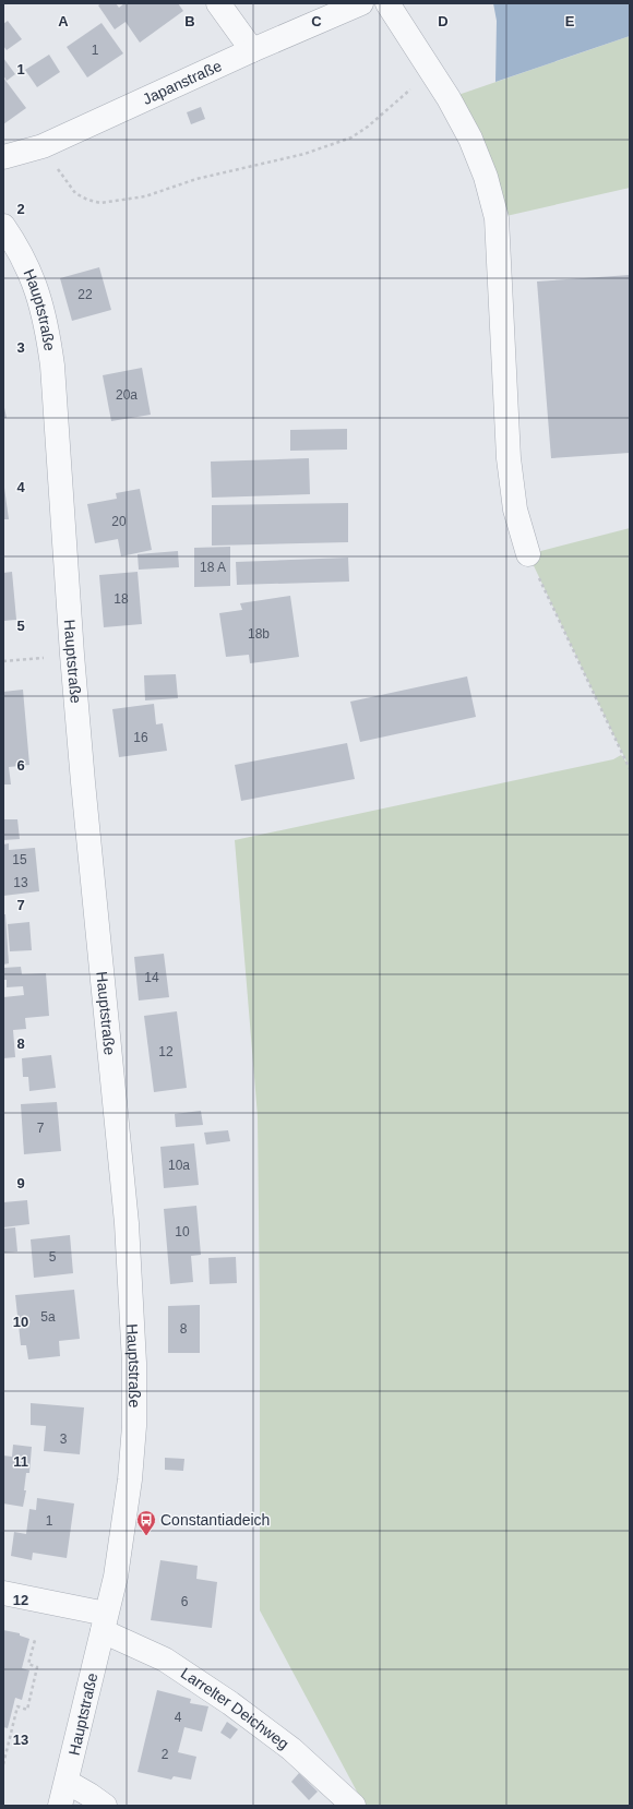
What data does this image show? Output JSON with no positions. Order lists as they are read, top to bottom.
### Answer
{
  "streets": {
    "street": ["Japanstraße", "Hauptstraße", "Larrelter Deichweg"]
  },
  "crossings": [
    ["Hauptstraße", "Larrelter Deichweg"]
  ],
  "places": {
    "bus stop": ["Constantiadeich"]
  },
  "house_numbers": [
    "1",
    "22",
    "20a",
    "20",
    "18 A",
    "18",
    "18b",
    "16",
    "15",
    "13",
    "14",
    "12",
    "7",
    "10a",
    "10",
    "5",
    "5a",
    "8",
    "3",
    "1",
    "6",
    "4",
    "2"
  ],
  "grid": {
    "columns": [
      "A",
      "B",
      "C",
      "D",
      "E"
    ],
    "rows": [
      "1",
      "2",
      "3",
      "4",
      "5",
      "6",
      "7",
      "8",
      "9",
      "10",
      "11",
      "12",
      "13"
    ]
  }
}
